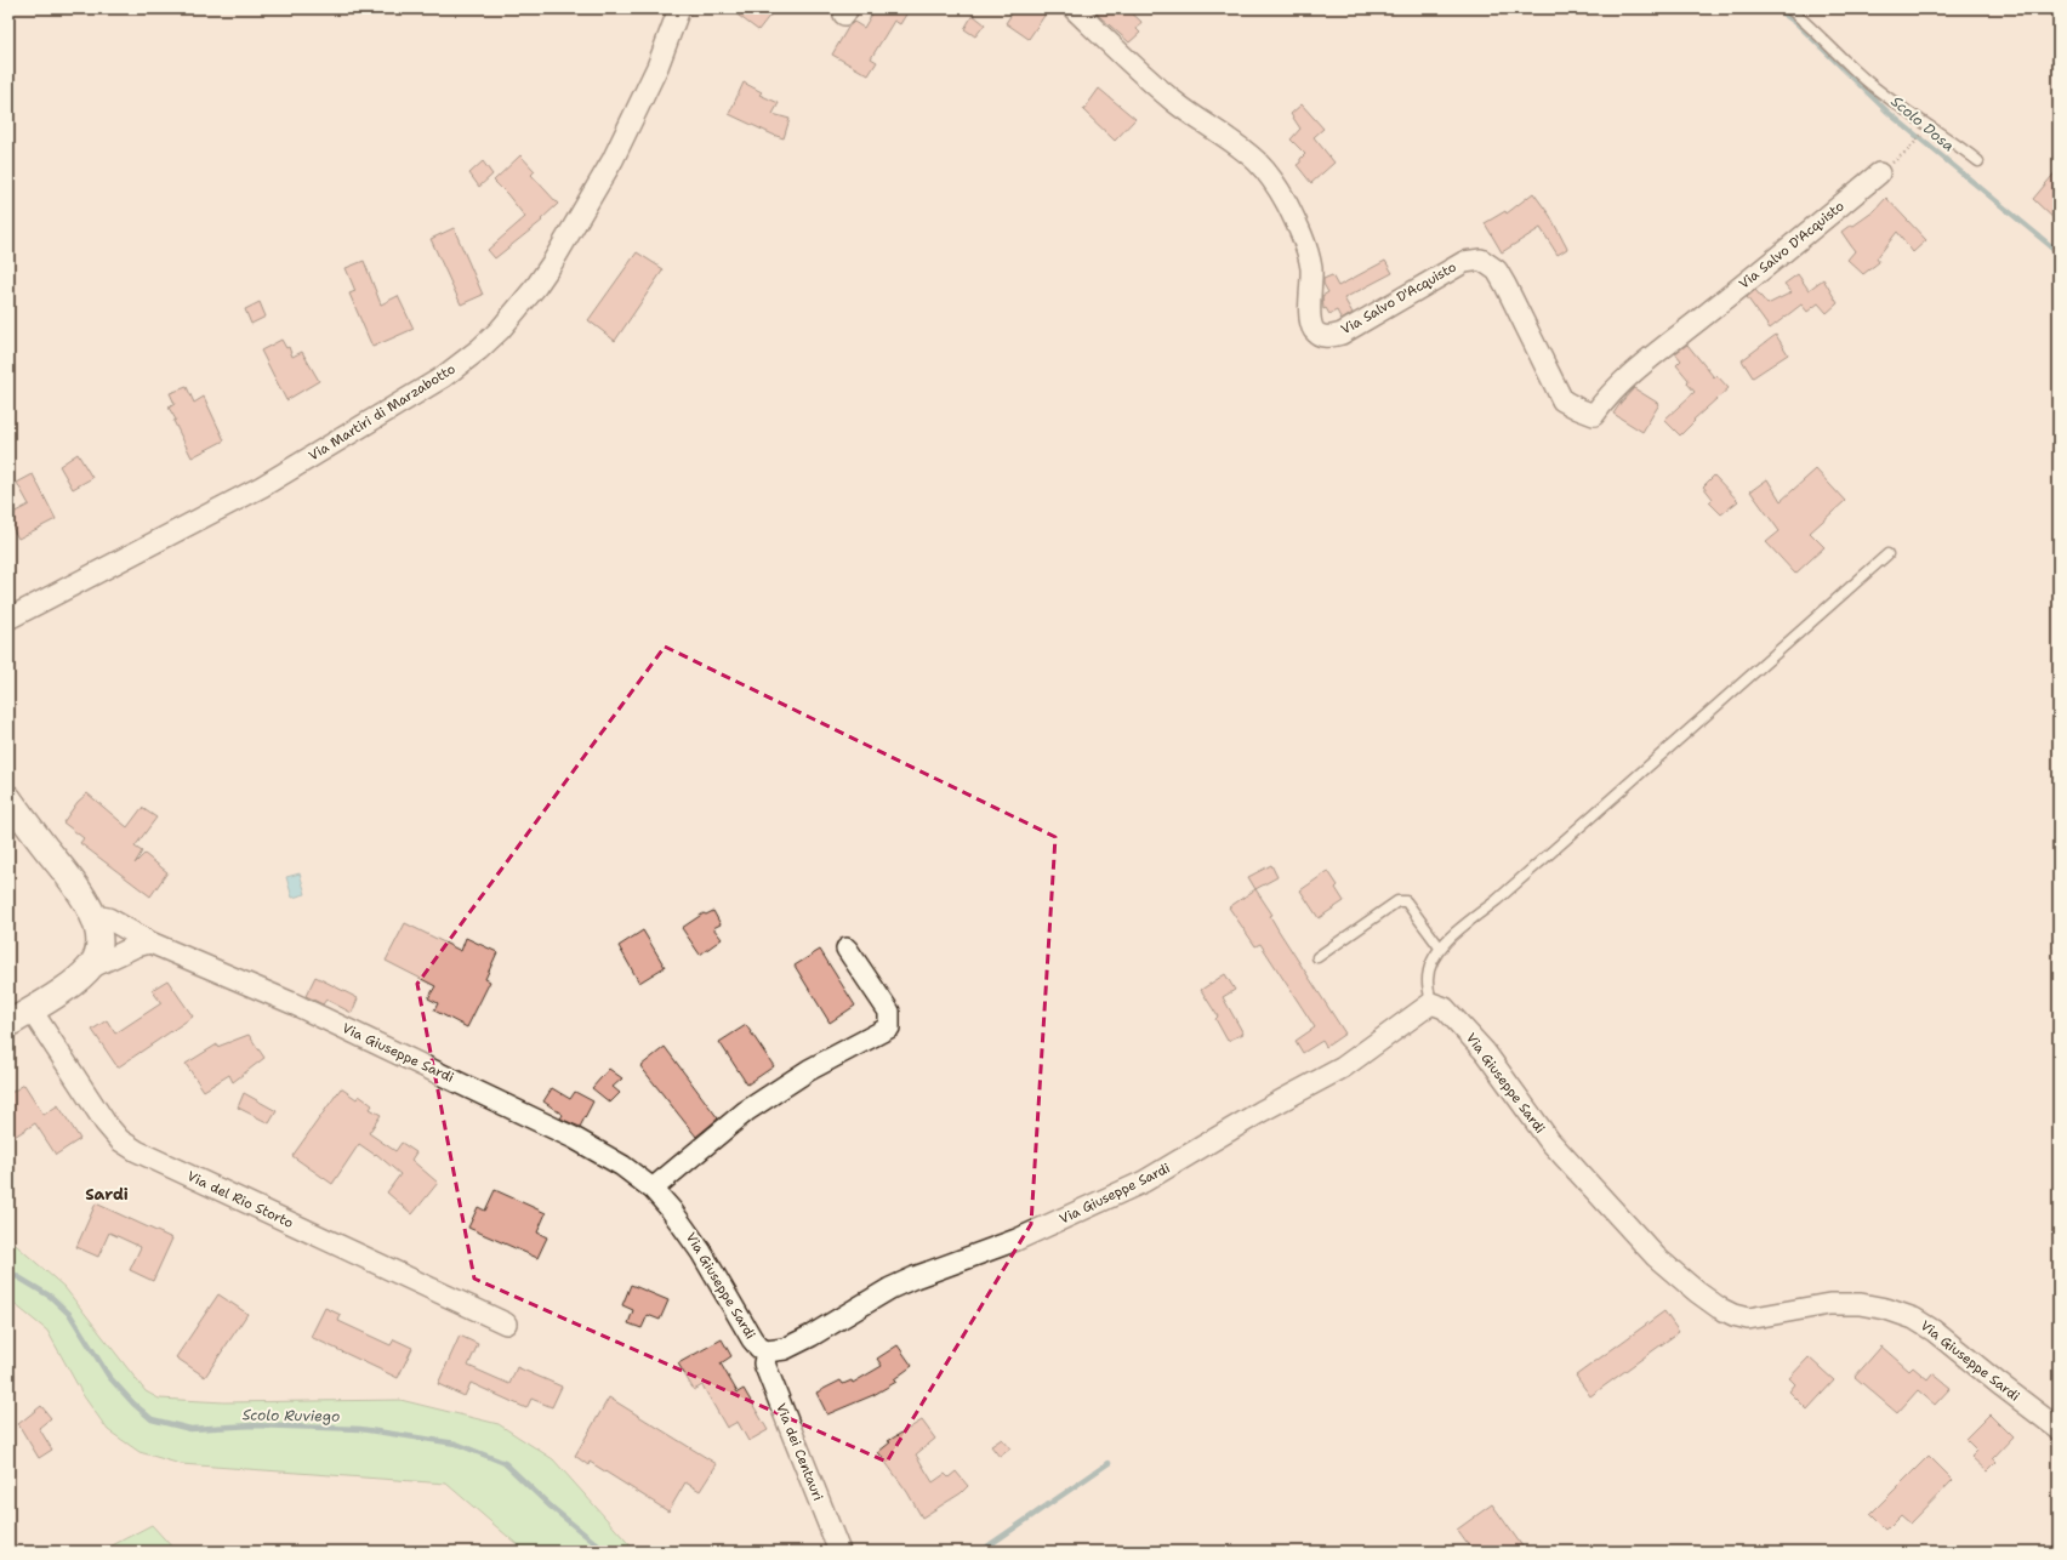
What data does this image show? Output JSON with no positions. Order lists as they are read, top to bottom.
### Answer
{
  "streets": {
    "street": [
      "Via Salvo D'Acquisto",
      "Via Martiri di Marzabotto",
      "Via Giuseppe Sardi",
      "Via del Rio Storto",
      "Via dei Centauri"
    ]
  },
  "crossings": [
    ["Via Giuseppe Sardi", "Via dei Centauri"]
  ],
  "districts": ["Sardi"],
  "water": ["Scolo Dosa", "Scolo Ruviego"]
}
